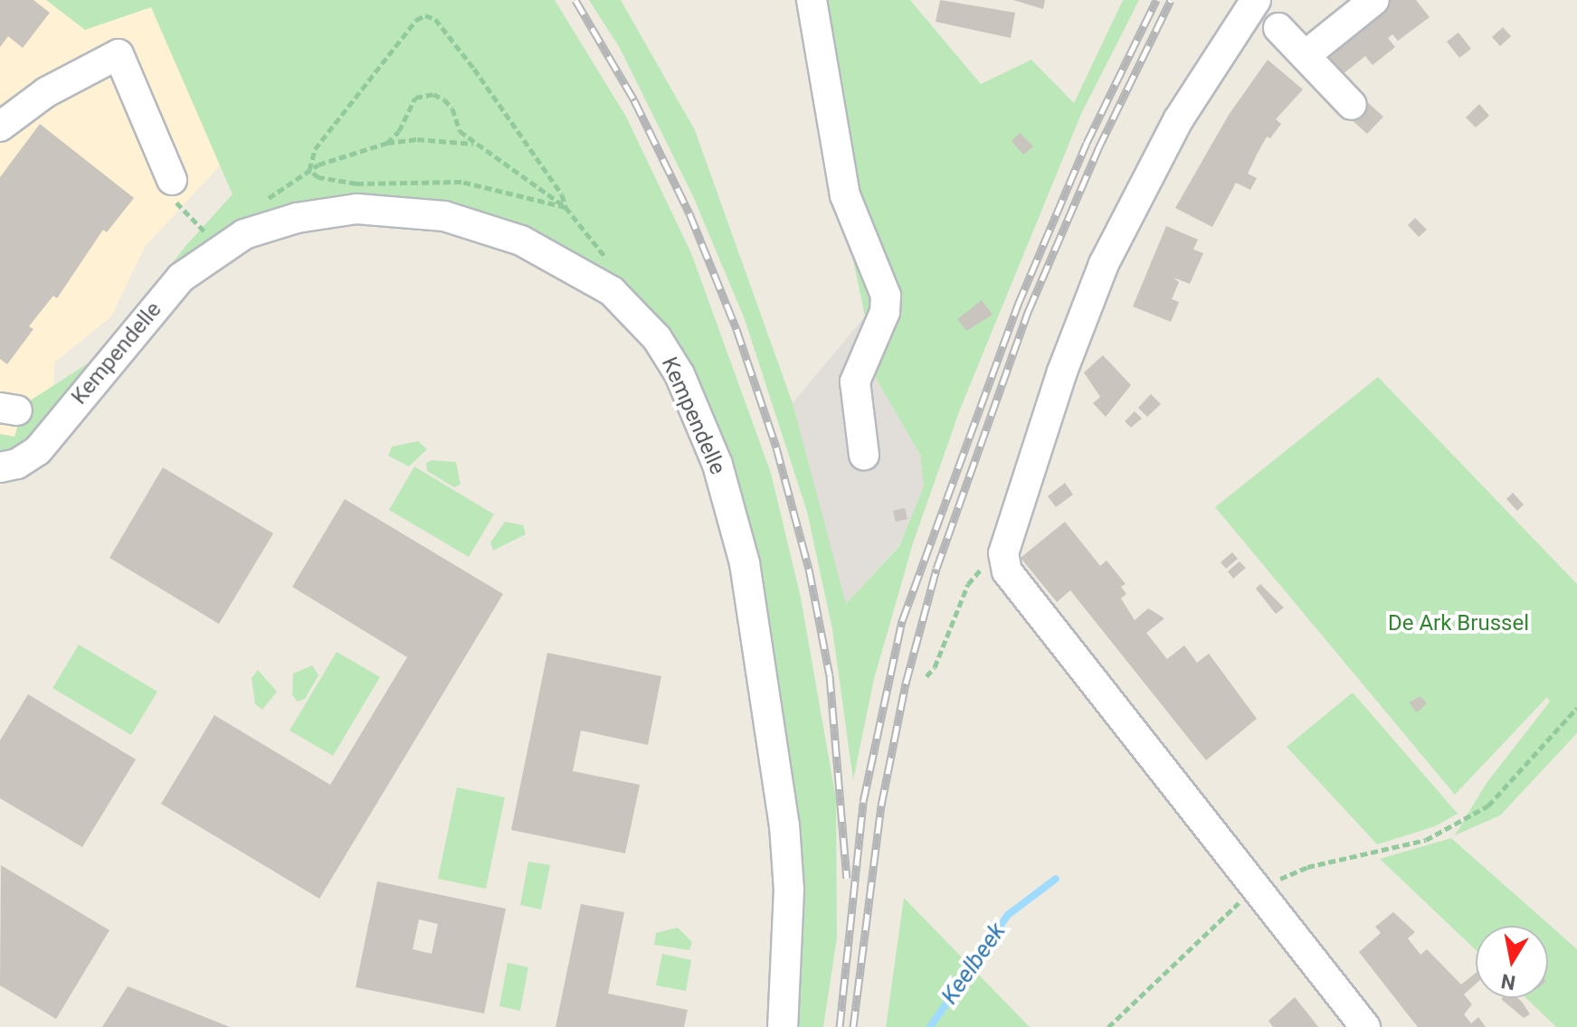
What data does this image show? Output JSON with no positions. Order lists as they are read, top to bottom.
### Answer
{
  "streets": {
    "street": ["Kempendelle"]
  },
  "water": ["Keelbeek"],
  "parks": ["De Ark Brussel"],
  "north": "bottom"
}
